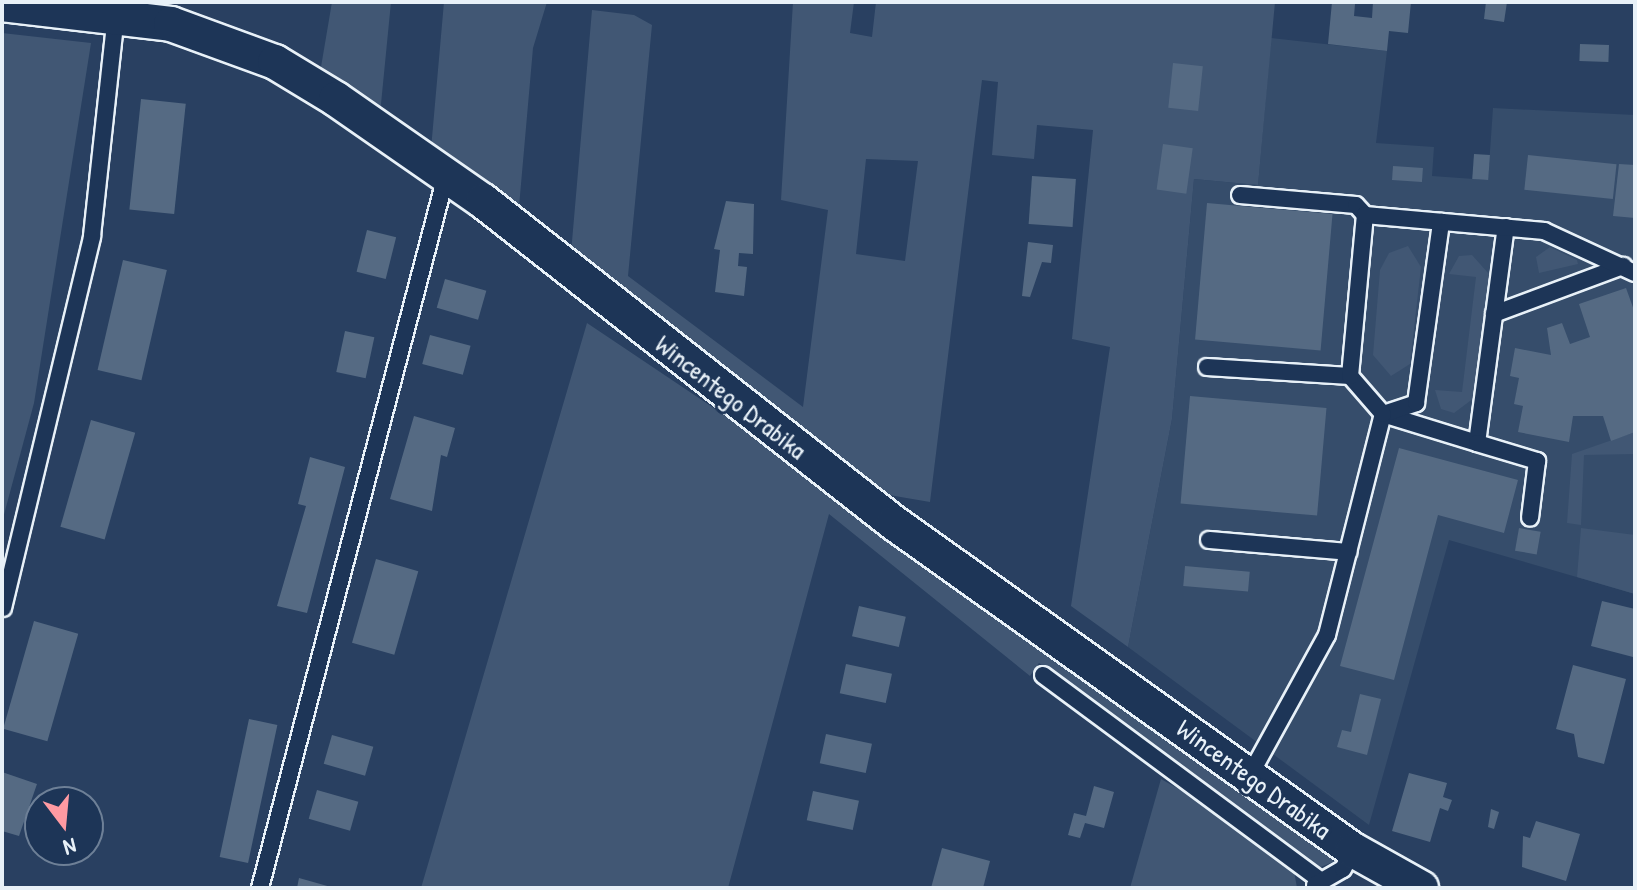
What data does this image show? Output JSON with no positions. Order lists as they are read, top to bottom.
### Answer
{
  "streets": {
    "street": ["Wincentego Drabika"]
  },
  "north": "bottom"
}
